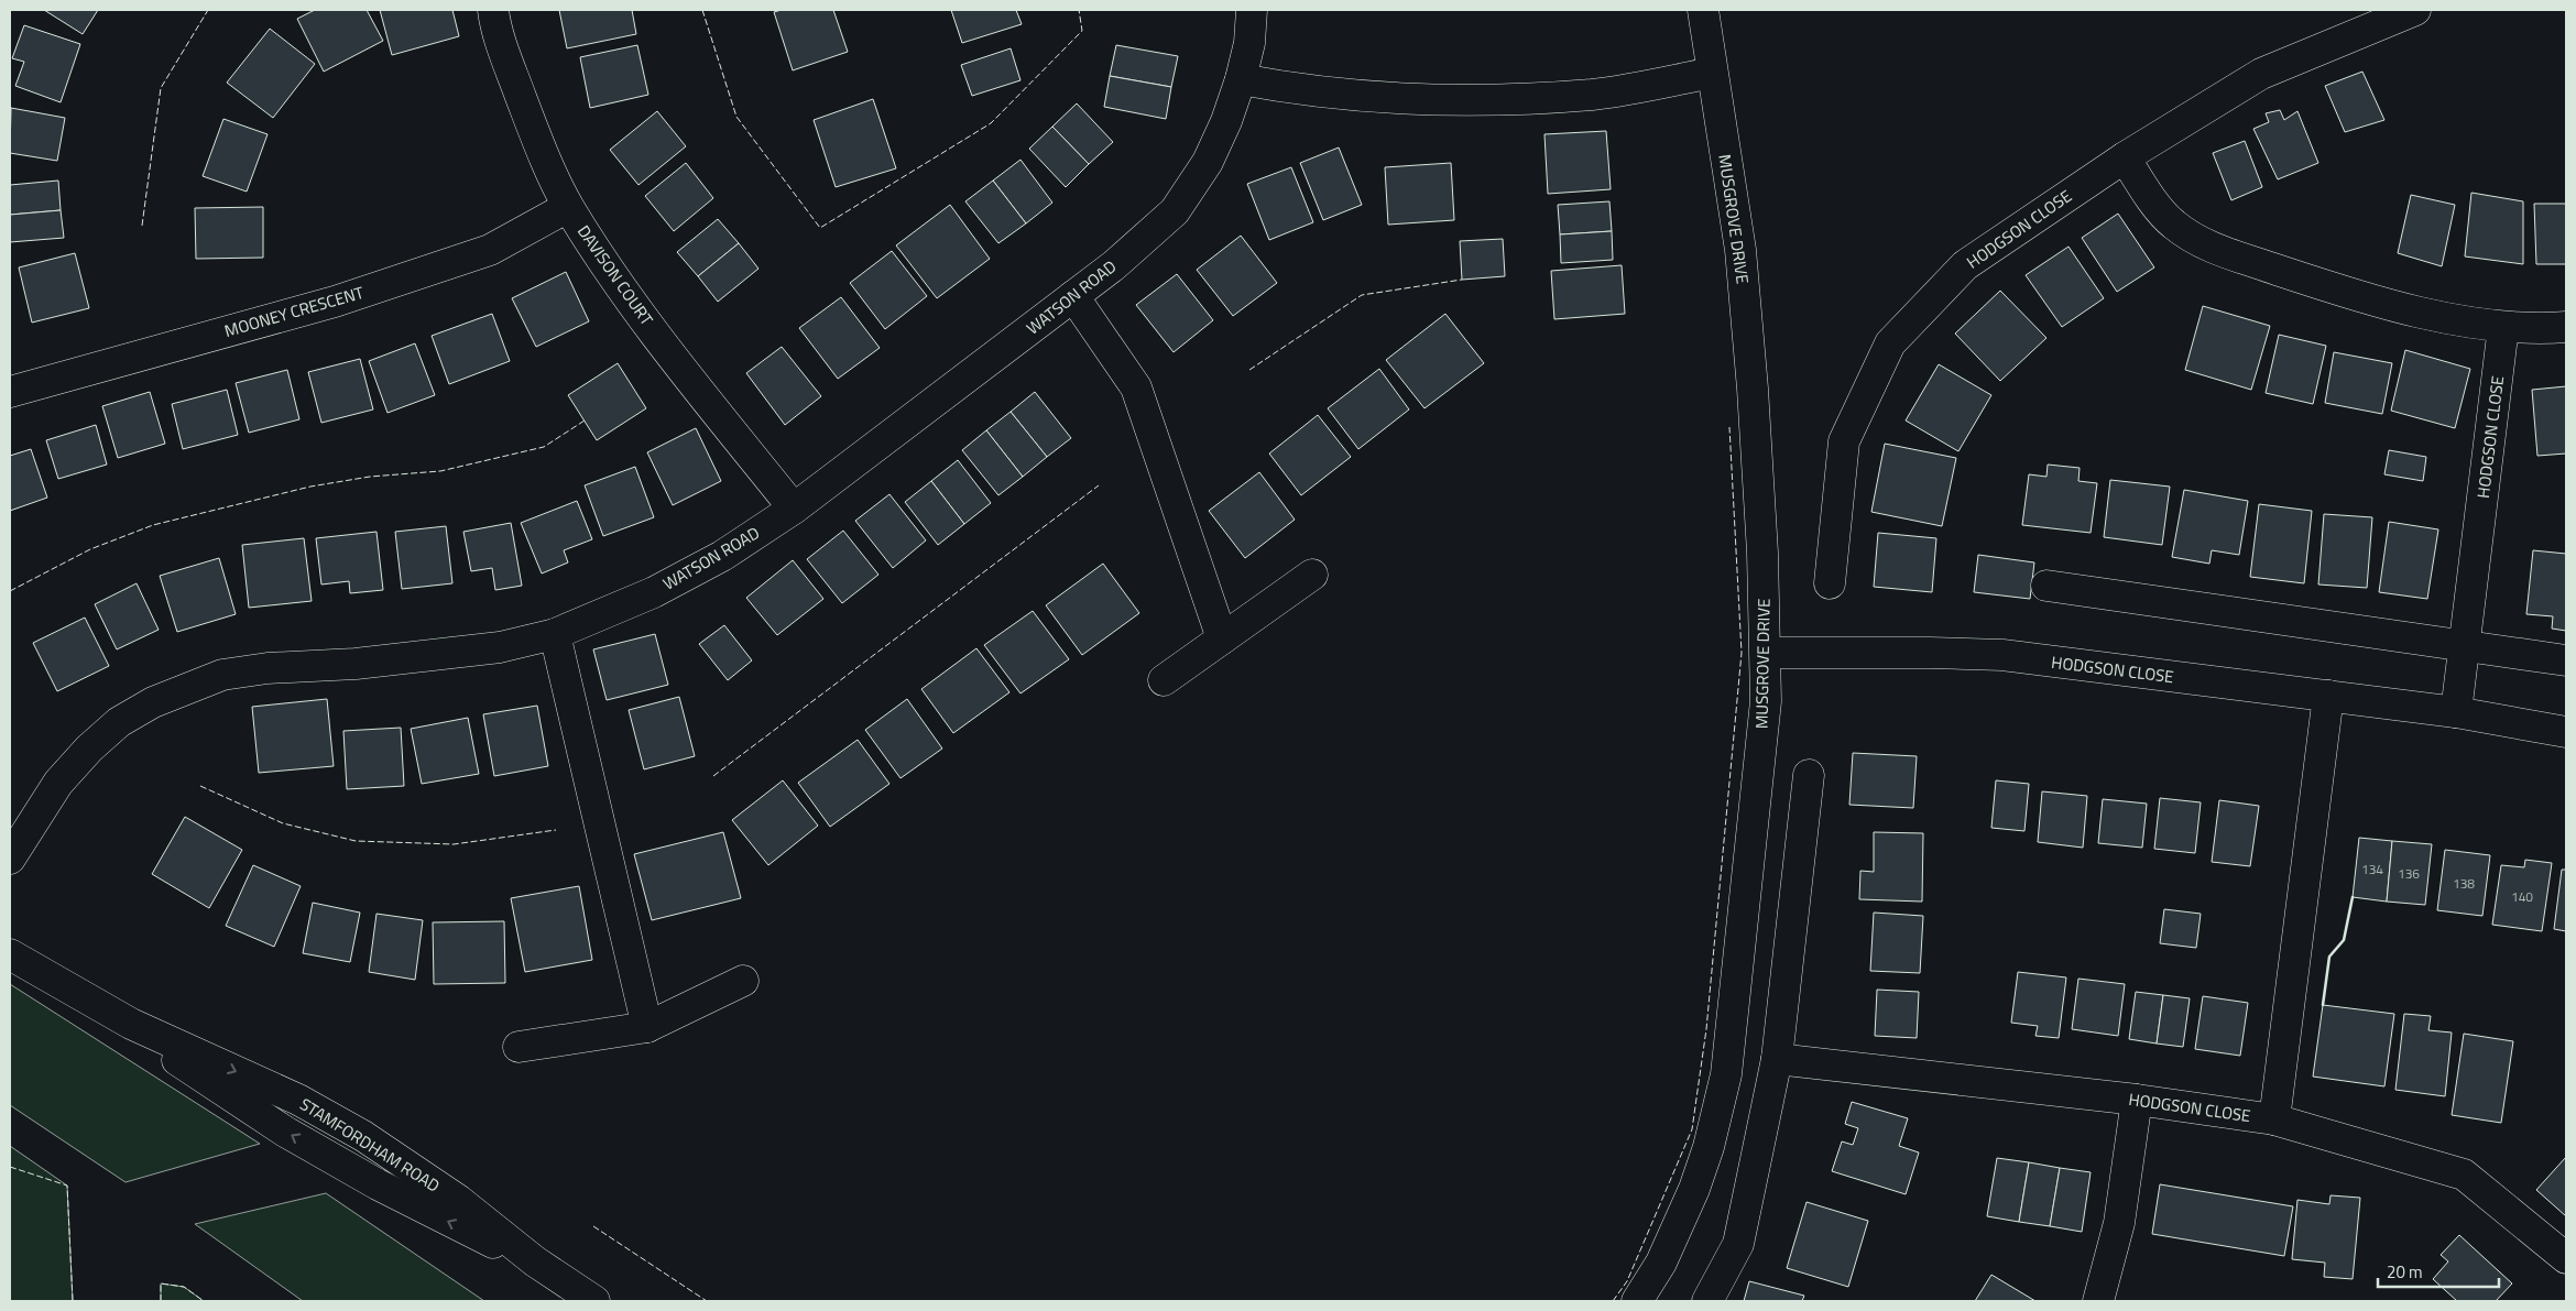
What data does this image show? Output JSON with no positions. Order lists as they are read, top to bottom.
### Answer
{
  "streets": {
    "street": [
      "MUSGROVE DRIVE",
      "HODGSON CLOSE",
      "DAVISON COURT",
      "WATSON ROAD",
      "MOONEY CRESCENT",
      "STAMFORDHAM ROAD"
    ]
  },
  "crossings": [
    ["MUSGROVE DRIVE", "HODGSON CLOSE"],
    ["DAVISON COURT", "WATSON ROAD"],
    ["DAVISON COURT", "MOONEY CRESCENT"]
  ],
  "house_numbers": [
    "134",
    "136",
    "138",
    "140"
  ],
  "scale_bar": "20 m"
}
